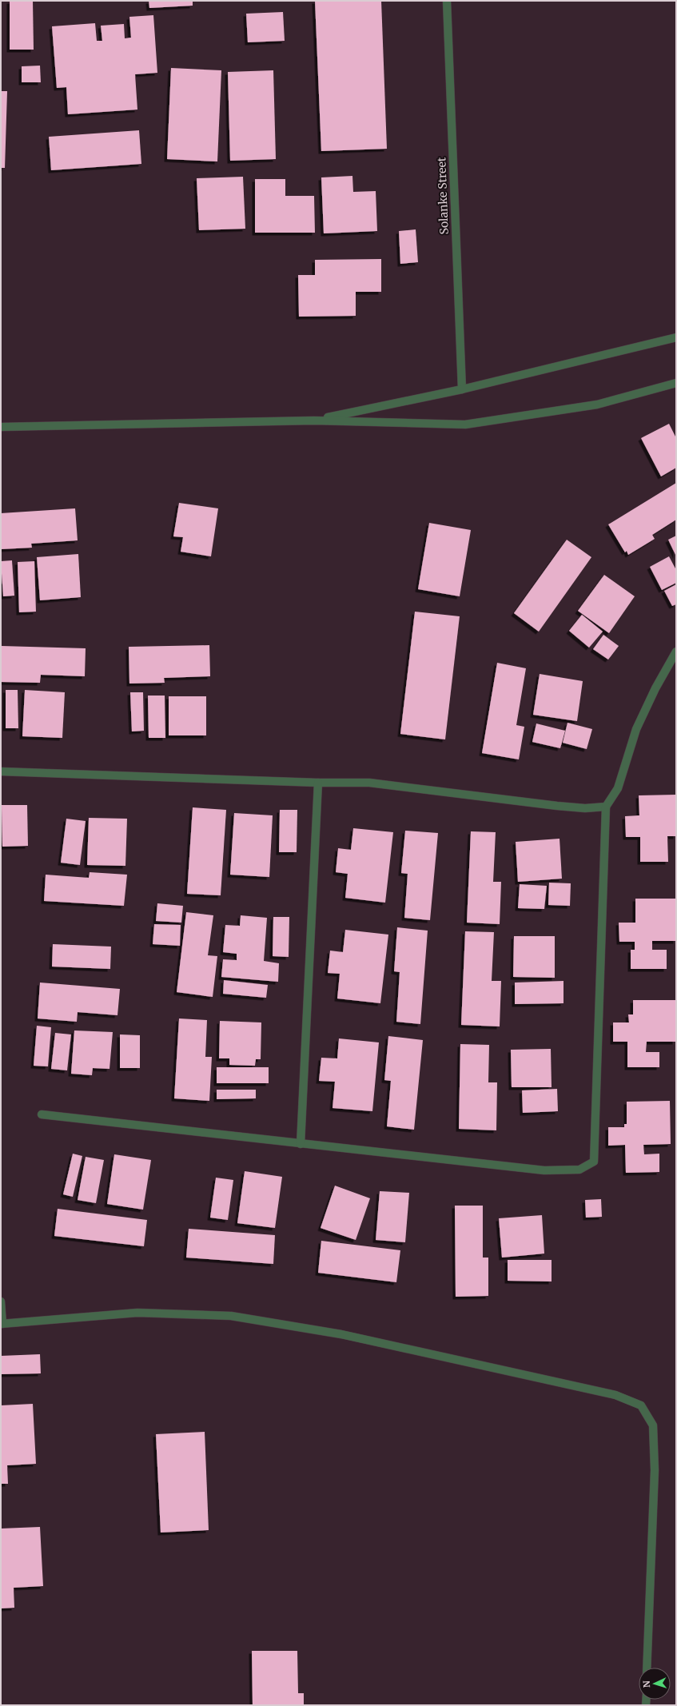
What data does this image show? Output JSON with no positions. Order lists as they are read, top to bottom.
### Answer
{
  "streets": {
    "street": ["Solanke Street"]
  },
  "north": "left"
}
